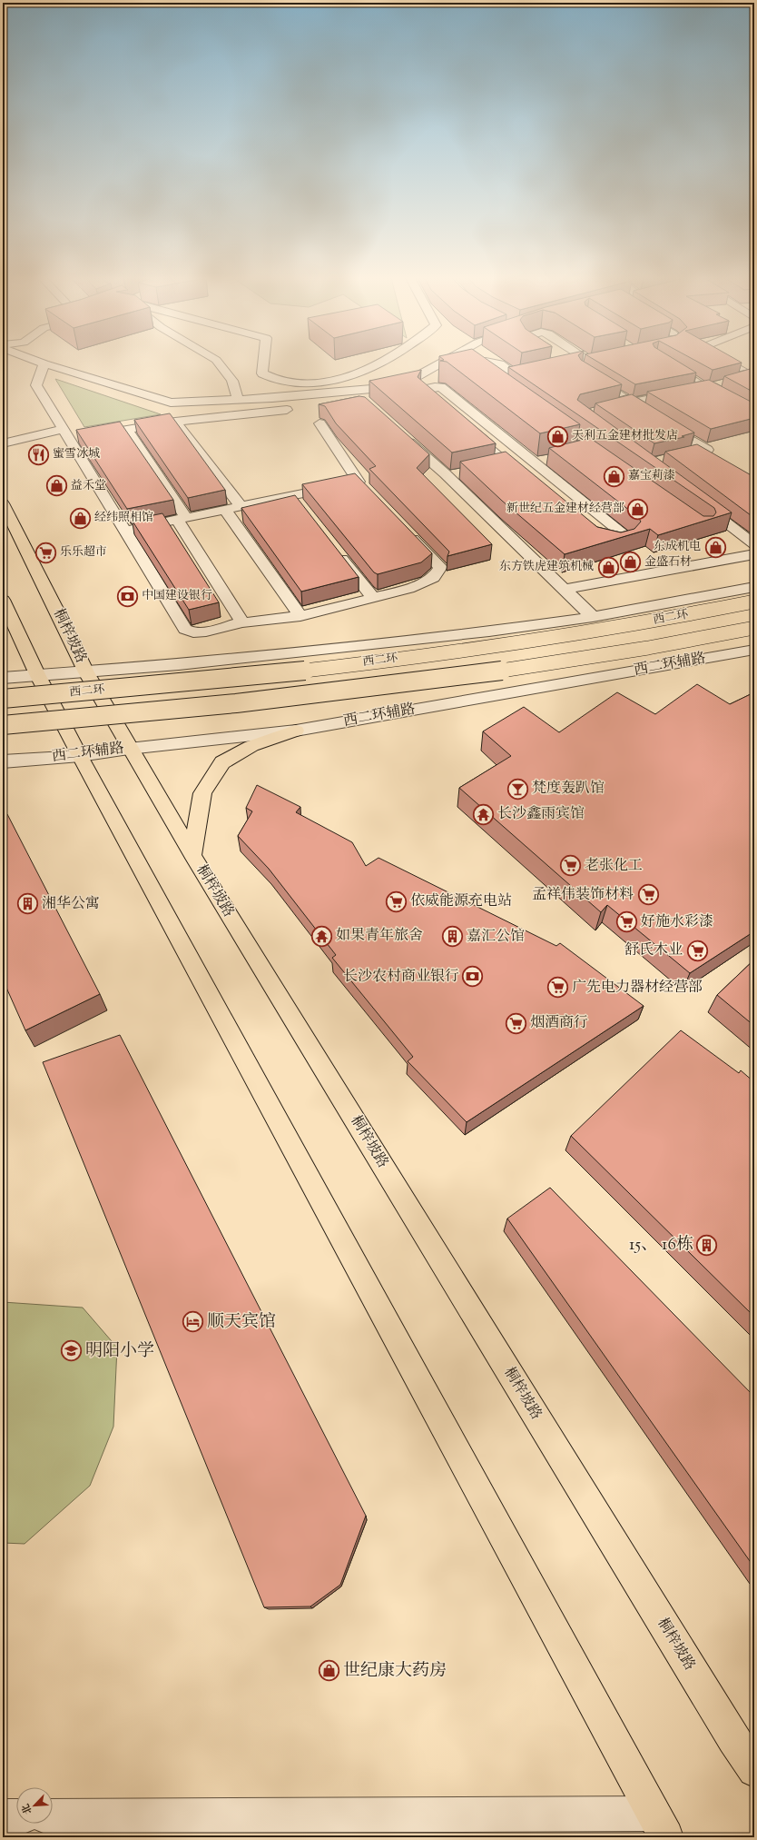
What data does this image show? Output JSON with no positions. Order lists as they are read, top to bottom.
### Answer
{
  "streets": {
    "main road": ["西二环", "桐梓坡路"],
    "street": ["西二环辅路"]
  },
  "crossings": [
    ["桐梓坡路", "西二环辅路"]
  ],
  "places": {
    "shop": [
      "天利五金建材批发店",
      "嘉宝莉漆",
      "益禾堂",
      "新世纪五金建材经营部",
      "经纬照相馆",
      "东成机电",
      "金盛石材",
      "东方铁虎建筑机械",
      "世纪康大药房"
    ],
    "restaurant": ["蜜雪冰城"],
    "supermarket": [
      "乐乐超市",
      "老张化工",
      "孟祥伟装饰材料",
      "依威能源充电站",
      "好施水彩漆",
      "舒氏木业",
      "广先电力器材经营部",
      "烟酒商行"
    ],
    "bank": ["中国建设银行", "长沙农村商业银行"],
    "bar": ["梵度轰趴馆"],
    "temple": ["长沙鑫雨宾馆", "如果青年旅舍"],
    "building": ["湘华公寓", "嘉汇公馆", "15、 16栋"],
    "hotel": ["顺天宾馆"],
    "school or university": ["明阳小学"]
  },
  "north": "bottom left"
}
